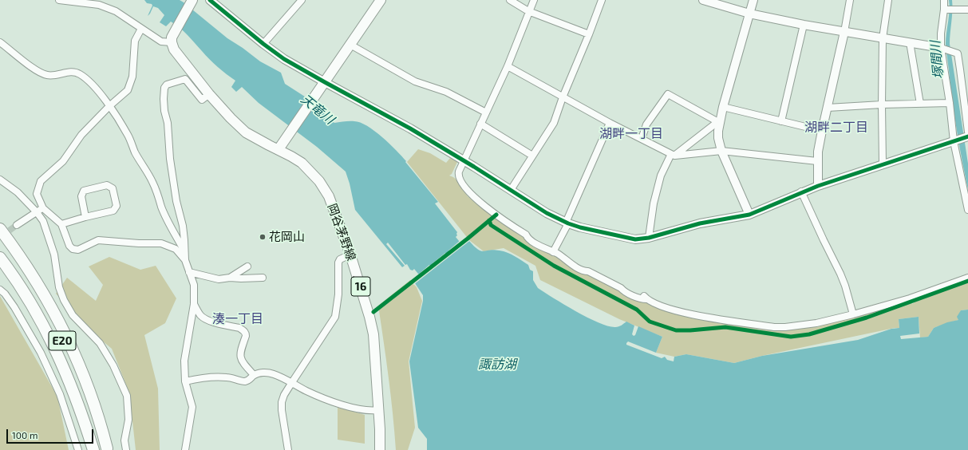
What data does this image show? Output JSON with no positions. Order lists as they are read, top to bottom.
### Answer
{
  "streets": {
    "highway": ["E20"],
    "main road": ["岡谷茅野線", "16"]
  },
  "districts": ["湖畔二丁目", "湖畔一丁目", "湊一丁目"],
  "water": ["塚間川", "天竜川", "諏訪湖"],
  "places": ["花岡山"],
  "scale_bar": "100 m"
}
